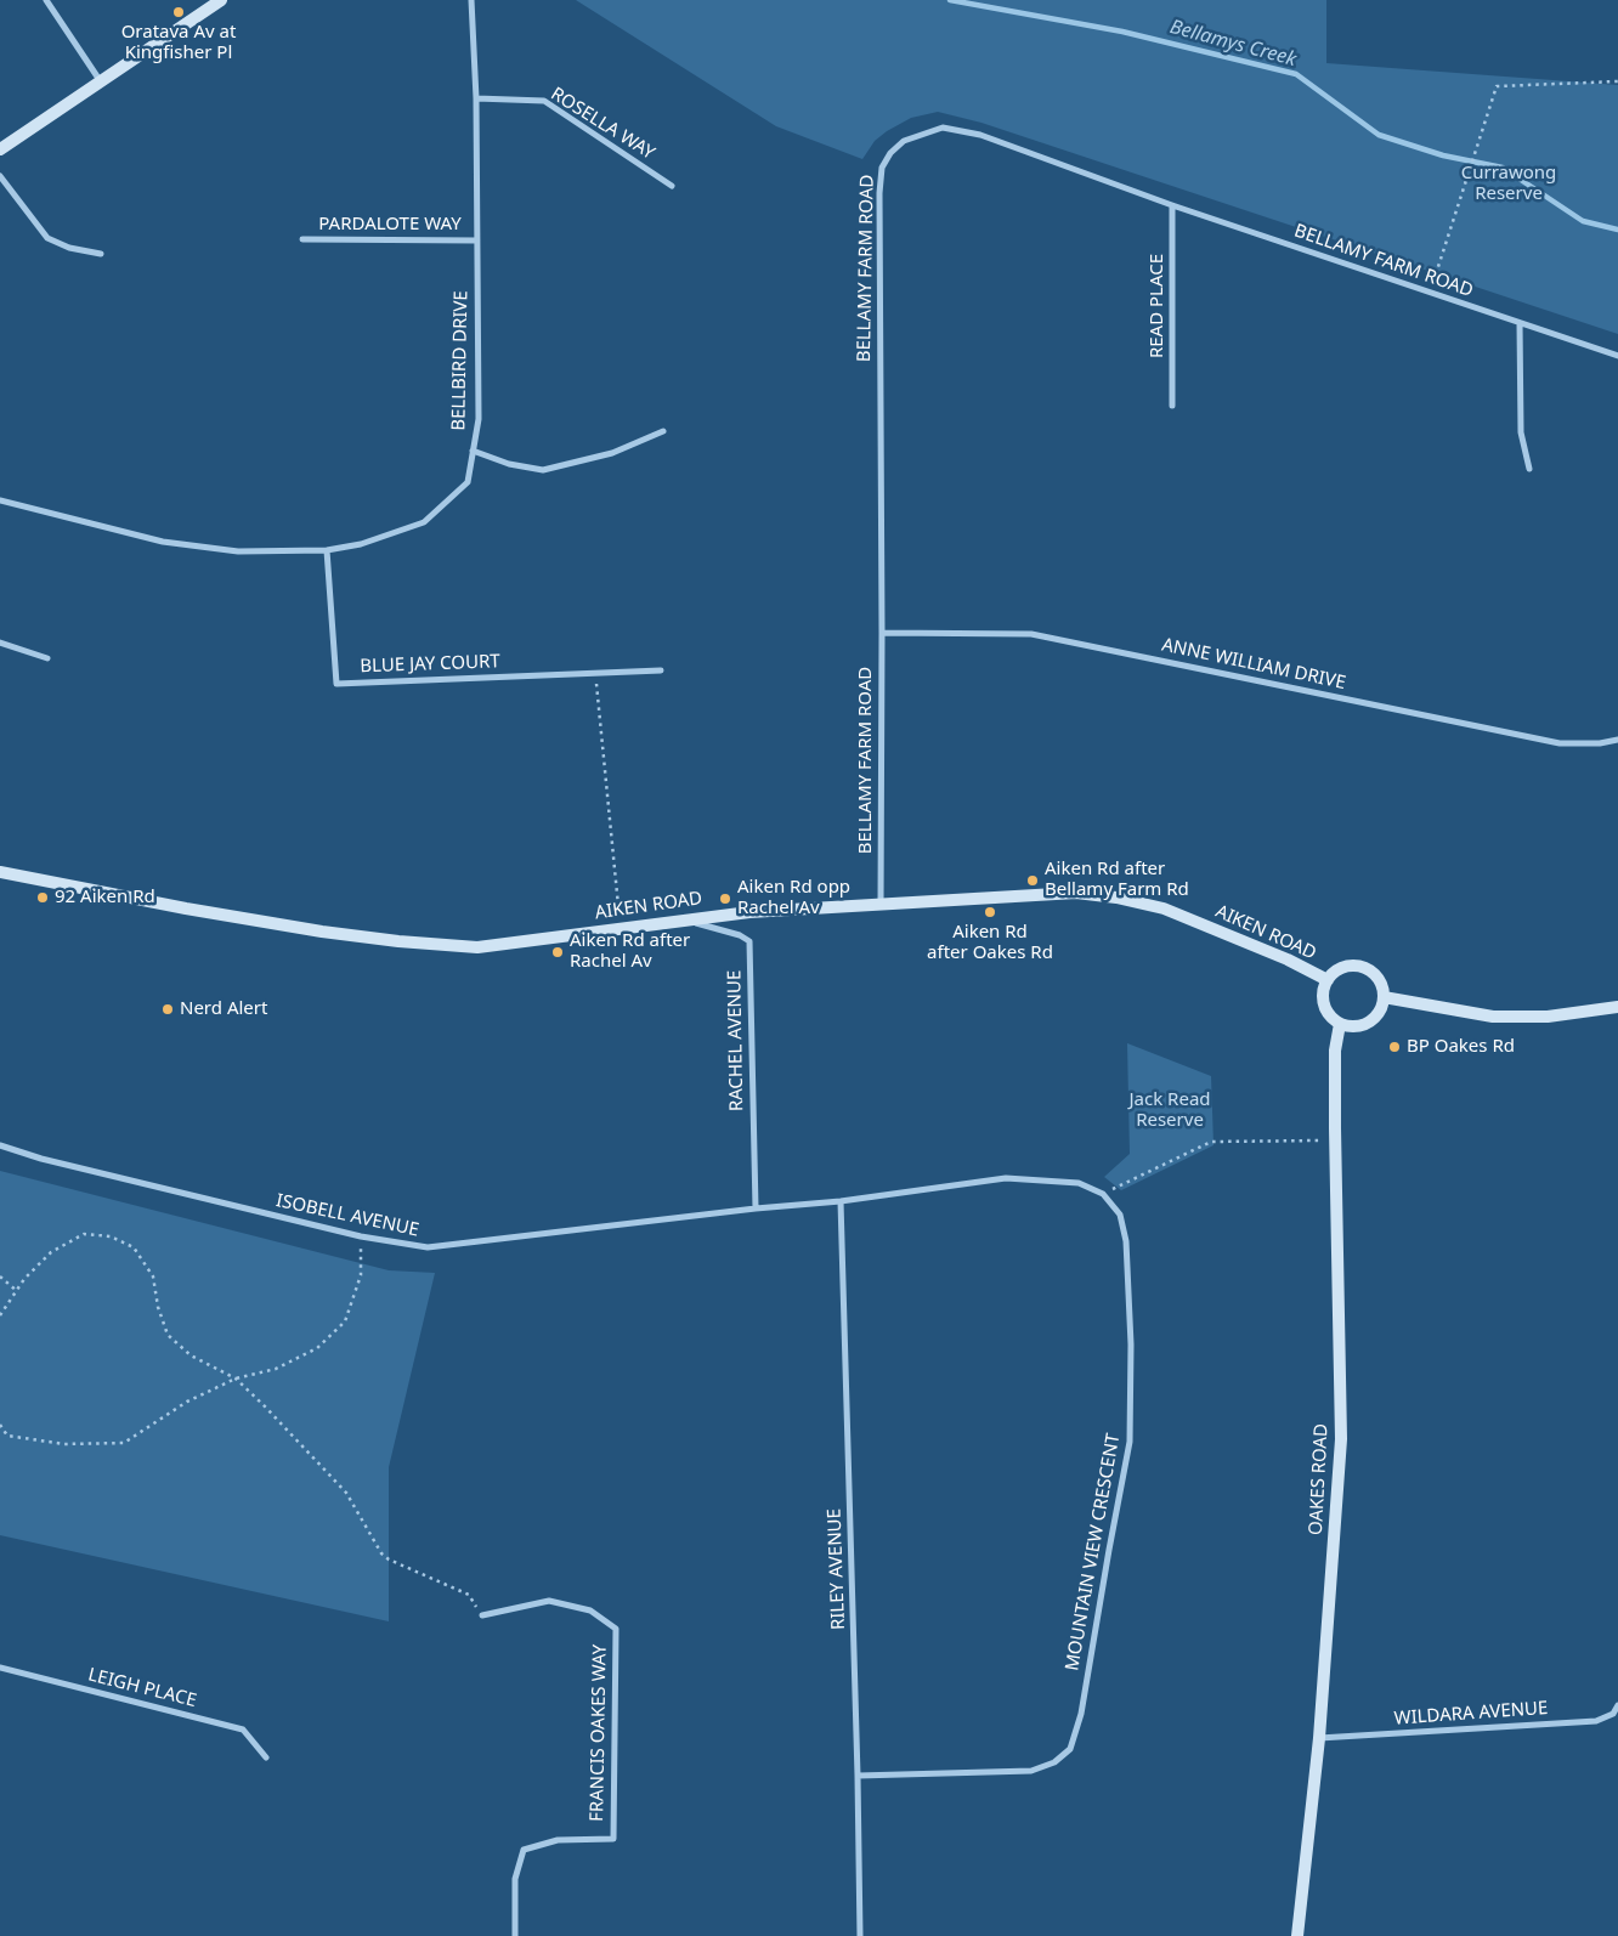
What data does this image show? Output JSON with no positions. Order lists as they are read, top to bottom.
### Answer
{
  "streets": {
    "street": [
      "ROSELLA WAY",
      "PARDALOTE WAY",
      "BELLAMY FARM ROAD",
      "READ PLACE",
      "BELLBIRD DRIVE",
      "BLUE JAY COURT",
      "ANNE WILLIAM DRIVE",
      "AIKEN ROAD",
      "RACHEL AVENUE",
      "ISOBELL AVENUE",
      "OAKES ROAD",
      "MOUNTAIN VIEW CRESCENT",
      "RILEY AVENUE",
      "LEIGH PLACE",
      "WILDARA AVENUE",
      "FRANCIS OAKES WAY"
    ]
  },
  "crossings": [
    ["ROSELLA WAY", "BELLBIRD DRIVE"],
    ["PARDALOTE WAY", "BELLBIRD DRIVE"],
    ["BELLAMY FARM ROAD", "READ PLACE"],
    ["BELLAMY FARM ROAD", "ANNE WILLIAM DRIVE"],
    ["BELLAMY FARM ROAD", "AIKEN ROAD"],
    ["BELLBIRD DRIVE", "BLUE JAY COURT"],
    ["AIKEN ROAD", "RACHEL AVENUE"],
    ["AIKEN ROAD", "OAKES ROAD"],
    ["RACHEL AVENUE", "ISOBELL AVENUE"],
    ["ISOBELL AVENUE", "RILEY AVENUE"],
    ["OAKES ROAD", "WILDARA AVENUE"],
    ["MOUNTAIN VIEW CRESCENT", "RILEY AVENUE"]
  ],
  "water": ["Bellamys Creek"],
  "parks": ["Currawong Reserve", "Jack Read Reserve"],
  "places": [
    "Oratava Av at Kingfisher Pl",
    "Aiken Rd after Bellamy Farm Rd",
    "92 Aiken Rd",
    "Aiken Rd opp Rachel Av",
    "Aiken Rd after Oakes Rd",
    "Aiken Rd after Rachel Av",
    "Nerd Alert",
    "BP Oakes Rd"
  ]
}
